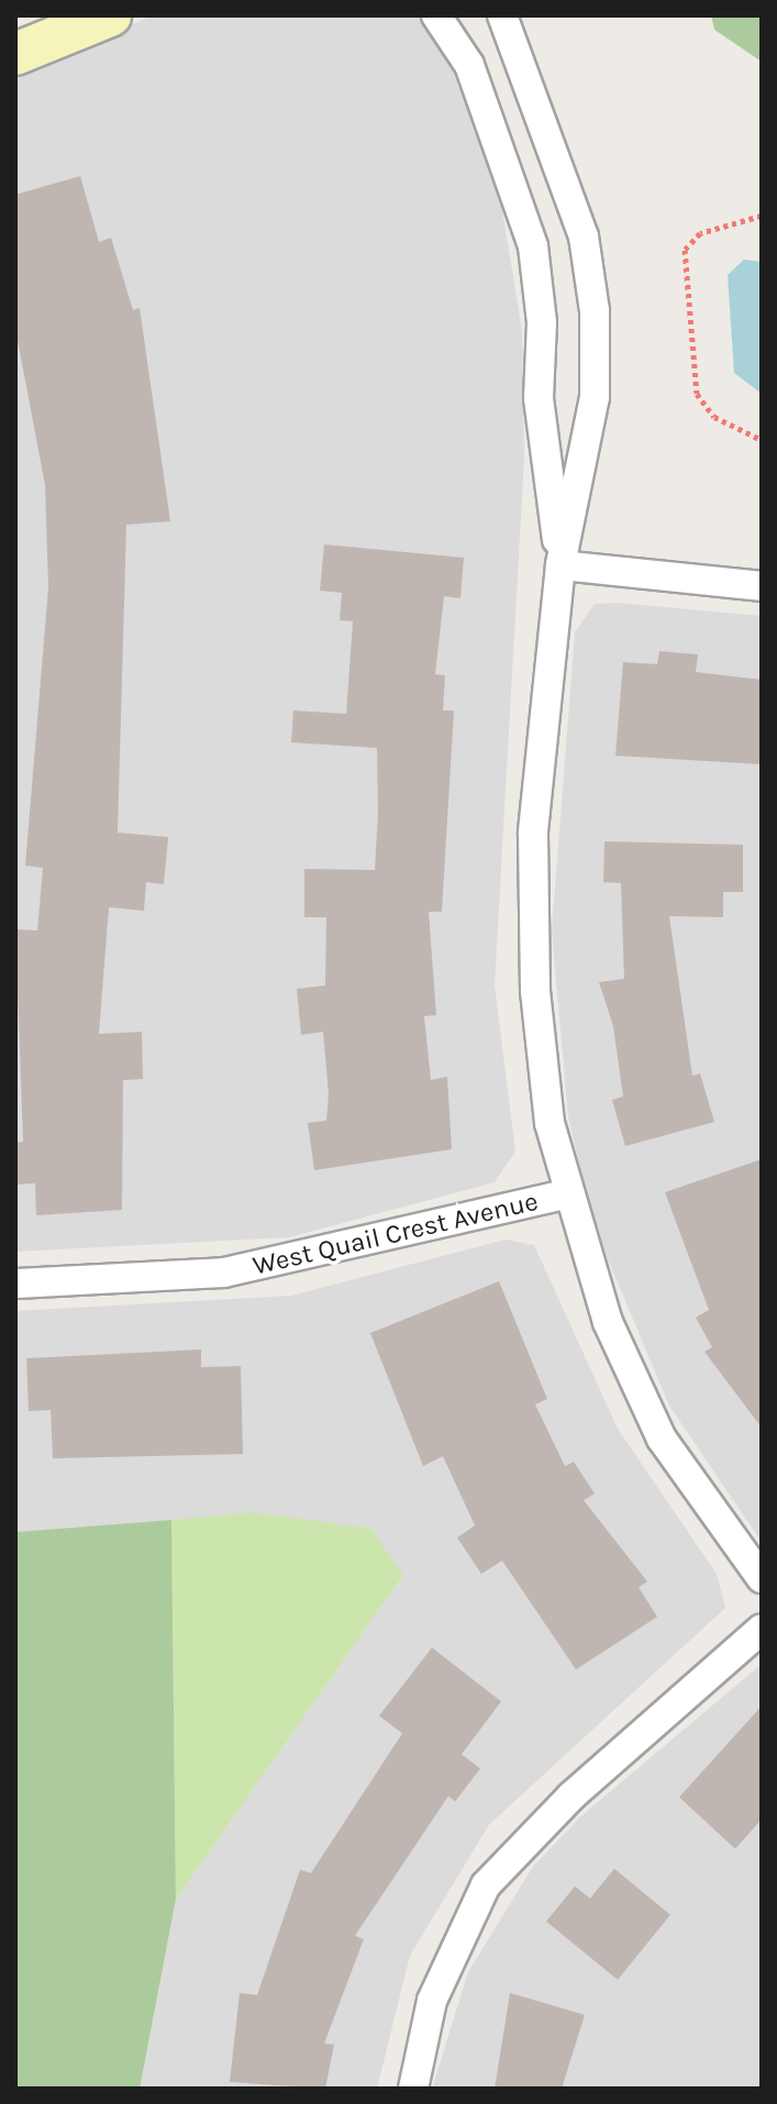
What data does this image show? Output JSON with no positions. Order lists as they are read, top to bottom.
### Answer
{
  "streets": {
    "street": ["West Quail Crest Avenue"]
  }
}
